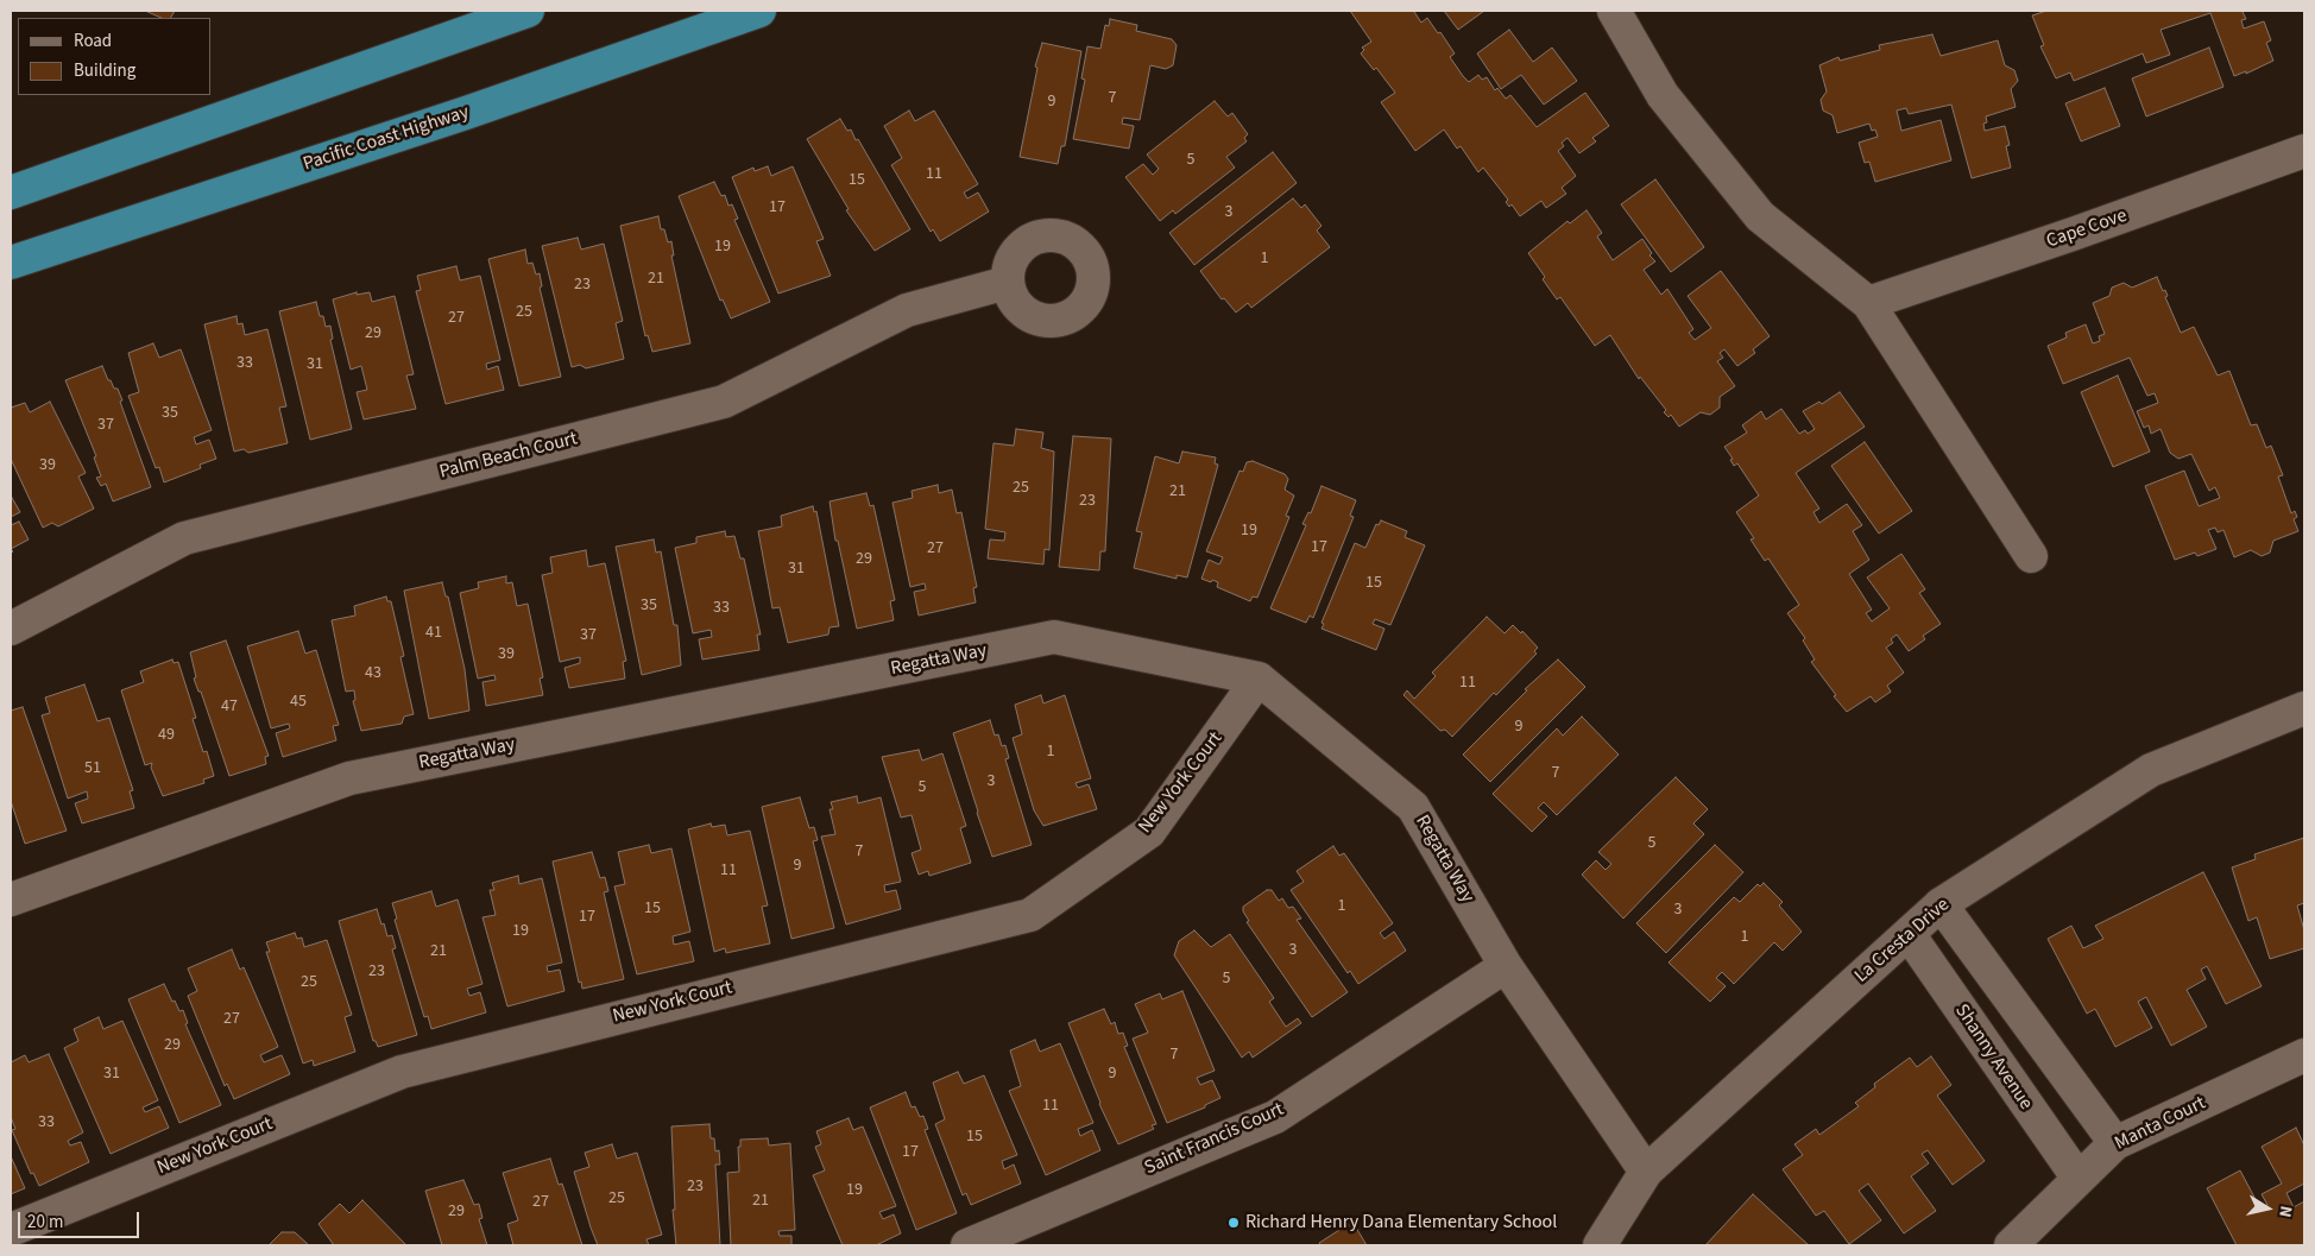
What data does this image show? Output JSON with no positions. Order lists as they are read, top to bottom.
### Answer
{
  "streets": {
    "highway": ["Pacific Coast Highway"],
    "street": [
      "Cape Cove",
      "Palm Beach Court",
      "Regatta Way",
      "New York Court",
      "La Cresta Drive",
      "Shanny Avenue",
      "Manta Court",
      "Saint Francis Court"
    ]
  },
  "crossings": [
    ["Regatta Way", "New York Court"],
    ["Regatta Way", "La Cresta Drive"],
    ["Regatta Way", "Saint Francis Court"],
    ["La Cresta Drive", "Shanny Avenue"],
    ["Shanny Avenue", "Manta Court"]
  ],
  "places": ["Richard Henry Dana Elementary School"],
  "house_numbers": [
    "7",
    "9",
    "5",
    "11",
    "15",
    "17",
    "3",
    "19",
    "1",
    "21",
    "23",
    "25",
    "27",
    "29",
    "33",
    "31",
    "35",
    "37",
    "39",
    "25",
    "21",
    "23",
    "19",
    "17",
    "27",
    "29",
    "31",
    "15",
    "35",
    "33",
    "41",
    "37",
    "39",
    "43",
    "11",
    "45",
    "47",
    "9",
    "49",
    "1",
    "51",
    "7",
    "3",
    "5",
    "5",
    "7",
    "9",
    "11",
    "1",
    "15",
    "3",
    "17",
    "19",
    "1",
    "3",
    "21",
    "23",
    "5",
    "25",
    "27",
    "29",
    "7",
    "31",
    "9",
    "11",
    "33",
    "15",
    "17",
    "23",
    "19",
    "25",
    "21",
    "27",
    "29"
  ],
  "legend": ["Road", "Building"],
  "scale_bar": "20 m",
  "north": "right"
}
